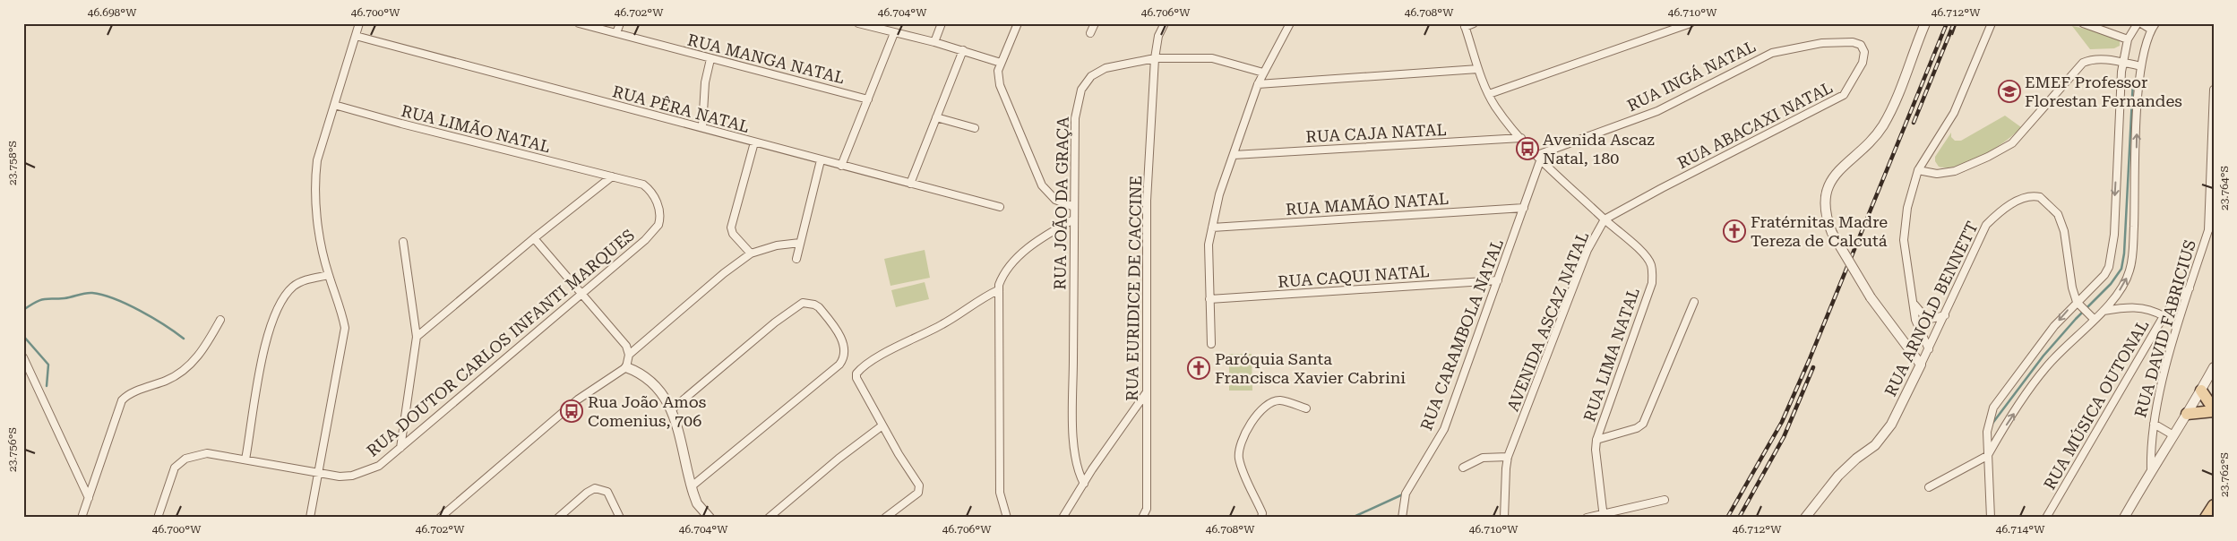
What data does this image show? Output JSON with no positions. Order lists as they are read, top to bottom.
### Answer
{
  "streets": {
    "street": [
      "RUA MANGA NATAL",
      "RUA INGÁ NATAL",
      "RUA PÊRA NATAL",
      "RUA ABACAXI NATAL",
      "RUA LIMÃO NATAL",
      "RUA CAJA NATAL",
      "RUA JOÃO DA GRAÇA",
      "RUA MAMÃO NATAL",
      "RUA CAQUI NATAL",
      "RUA EURIDICE DE CACCINE",
      "RUA ARNOLD BENNETT",
      "AVENIDA ASCAZ NATAL",
      "RUA DAVID FABRICIUS",
      "RUA CARAMBOLA NATAL",
      "RUA DOUTOR CARLOS INFANTI MARQUES",
      "RUA LIMA NATAL",
      "RUA MÚSICA OUTONAL"
    ]
  },
  "crossings": [
    ["RUA INGÁ NATAL", "RUA ABACAXI NATAL"],
    ["RUA INGÁ NATAL", "AVENIDA ASCAZ NATAL"],
    ["RUA INGÁ NATAL", "RUA CARAMBOLA NATAL"],
    ["RUA ABACAXI NATAL", "AVENIDA ASCAZ NATAL"],
    ["RUA ABACAXI NATAL", "RUA LIMA NATAL"],
    ["RUA LIMÃO NATAL", "RUA DOUTOR CARLOS INFANTI MARQUES"],
    ["RUA CAJA NATAL", "AVENIDA ASCAZ NATAL"],
    ["RUA JOÃO DA GRAÇA", "RUA EURIDICE DE CACCINE"],
    ["RUA MAMÃO NATAL", "RUA CARAMBOLA NATAL"],
    ["RUA CAQUI NATAL", "RUA CARAMBOLA NATAL"],
    ["AVENIDA ASCAZ NATAL", "RUA CARAMBOLA NATAL"],
    ["AVENIDA ASCAZ NATAL", "RUA LIMA NATAL"],
    ["RUA DAVID FABRICIUS", "RUA MÚSICA OUTONAL"]
  ],
  "places": {
    "school or university": ["EMEF Professor Florestan Fernandes"],
    "bus stop": ["Avenida Ascaz Natal, 180", "Rua João Amos Comenius, 706"],
    "church": ["Fratérnitas Madre Tereza de Calcutá", "Paróquia Santa Francisca Xavier Cabrini"]
  },
  "coordinates": [
    "46.698°W",
    "46.700°W",
    "46.702°W",
    "46.704°W",
    "46.706°W",
    "46.708°W",
    "46.710°W",
    "46.712°W",
    "23.758°S",
    "23.764°S",
    "23.756°S",
    "23.762°S",
    "46.714°W"
  ]
}
